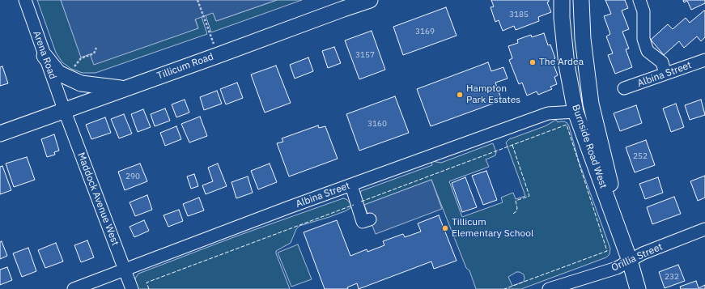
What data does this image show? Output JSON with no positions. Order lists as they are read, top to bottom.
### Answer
{
  "streets": {
    "main road": ["Tillicum Road", "Burnside Road West"],
    "street": [
      "Arena Road",
      "Albina Street",
      "Maddock Avenue West",
      "Orillia Street"
    ]
  },
  "crossings": [
    ["Arena Road", "Tillicum Road"],
    ["Arena Road", "Maddock Avenue West"],
    ["Tillicum Road", "Maddock Avenue West"],
    ["Albina Street", "Burnside Road West"],
    ["Albina Street", "Maddock Avenue West"],
    ["Burnside Road West", "Orillia Street"]
  ],
  "places": ["The Ardea", "Hampton Park Estates", "Tillicum Elementary School"],
  "house_numbers": [
    "3185",
    "3169",
    "3157",
    "3160",
    "252",
    "290",
    "232"
  ]
}
